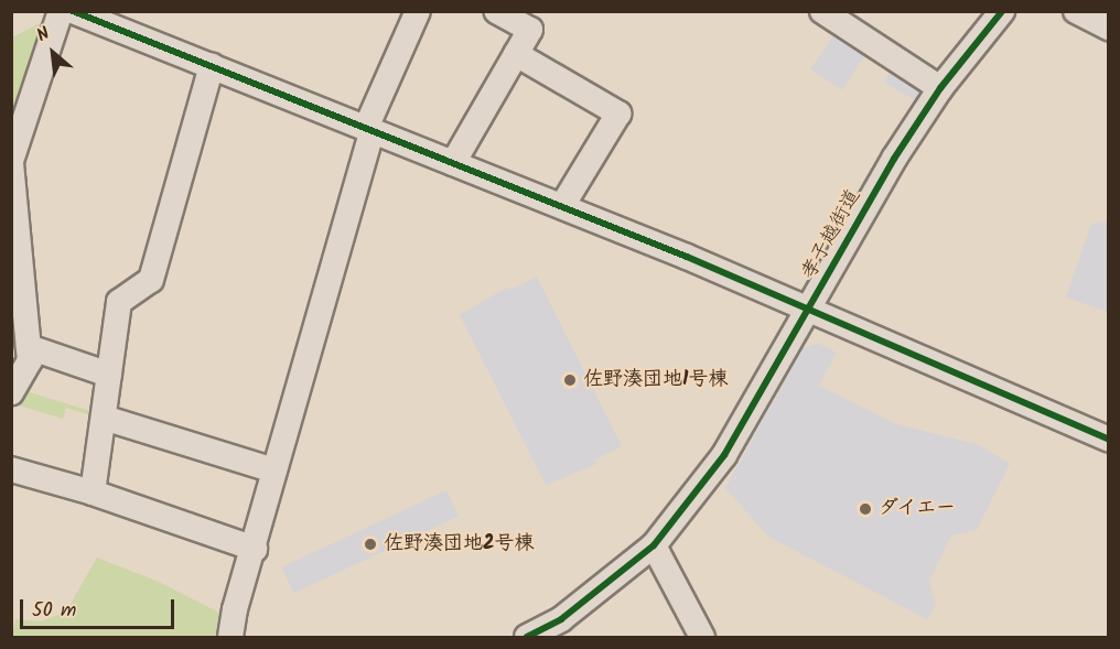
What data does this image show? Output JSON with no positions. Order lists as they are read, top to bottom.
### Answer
{
  "streets": {
    "street": ["孝子越街道"]
  },
  "places": ["佐野湊団地1号棟", "ダイエー", "佐野湊団地2号棟"],
  "scale_bar": "50 m",
  "north": "top left"
}
